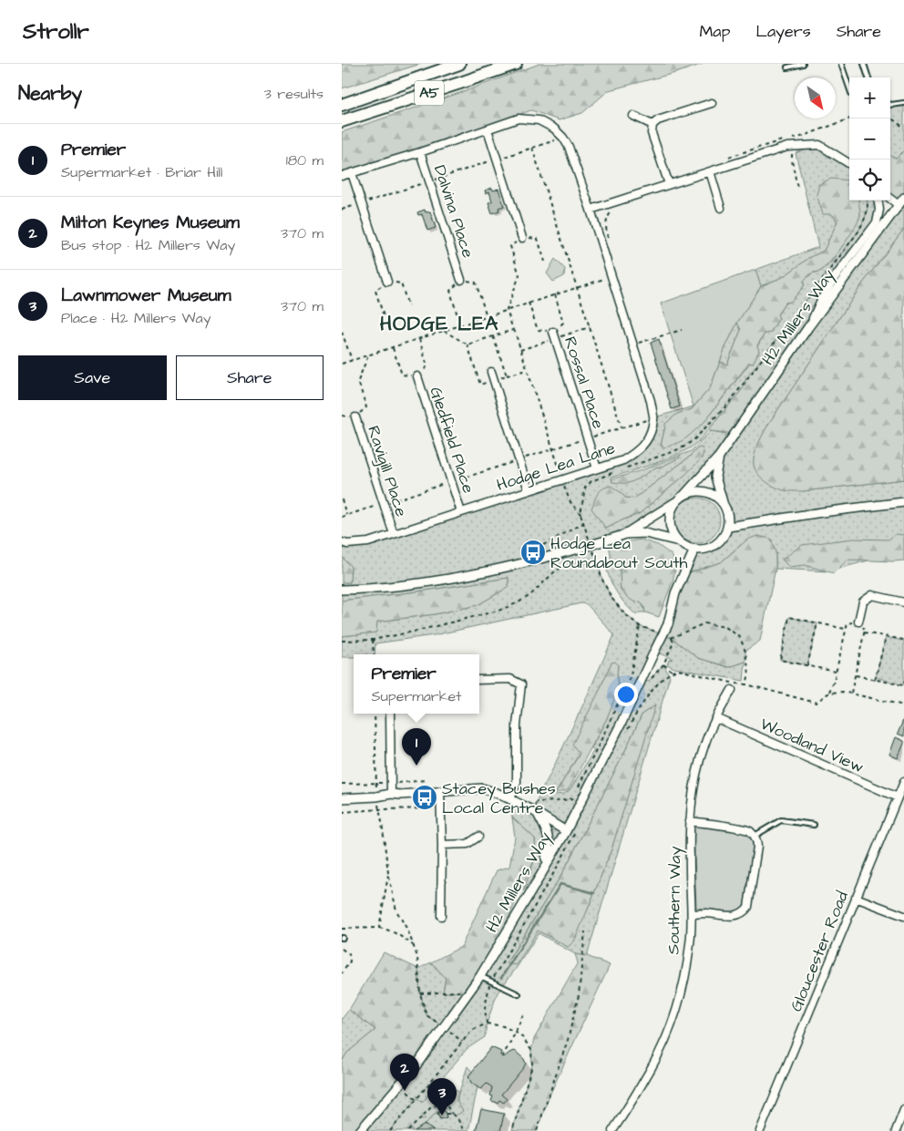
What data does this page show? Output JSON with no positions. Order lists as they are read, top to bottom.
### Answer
{
  "streets": {
    "highway": ["A5"],
    "street": [
      "Dalvina Place",
      "H2 Millers Way",
      "Rossal Place",
      "Gledfield Place",
      "Hodge Lea Lane",
      "Ravigill Place",
      "Woodland View",
      "Southern Way",
      "Gloucester Road"
    ]
  },
  "crossings": [
    ["Rossal Place", "Hodge Lea Lane"],
    ["Gledfield Place", "Hodge Lea Lane"],
    ["Hodge Lea Lane", "Ravigill Place"],
    ["Woodland View", "Southern Way"],
    ["Woodland View", "Gloucester Road"]
  ],
  "districts": ["HODGE LEA"],
  "places": {
    "bus stop": ["Hodge Lea Roundabout South", "Stacey Bushes Local Centre"]
  },
  "north": "bottom right",
  "page": {
    "header": "Strollr",
    "nav": ["Map", "Layers", "Share"],
    "heading": ["Nearby", "3 results"],
    "map_buttons": ["+", "−"],
    "list": [
      {
        "mark": "1",
        "name": "Premier",
        "note": "Supermarket · Briar Hill",
        "value": "180 m"
      },
      {
        "mark": "2",
        "name": "Milton Keynes Museum",
        "note": "Bus stop · H2 Millers Way",
        "value": "370 m"
      },
      {
        "mark": "3",
        "name": "Lawnmower Museum",
        "note": "Place · H2 Millers Way",
        "value": "370 m"
      }
    ],
    "buttons": ["Save", "Share"],
    "popup": ["Premier", "Supermarket"],
    "pins": ["1", "2", "3"]
  }
}
